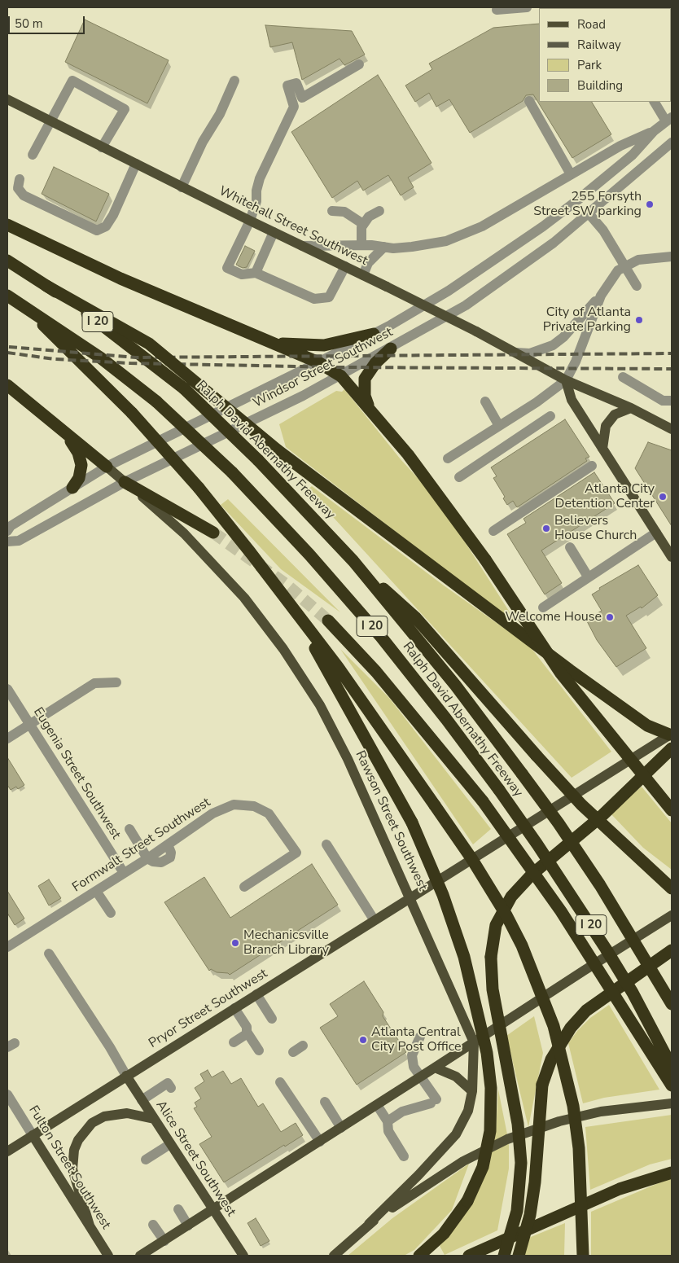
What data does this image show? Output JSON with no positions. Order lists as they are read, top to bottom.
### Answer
{
  "streets": {
    "highway": ["I 20", "Ralph David Abernathy Freeway"],
    "main road": [
      "Whitehall Street Southwest",
      "Rawson Street Southwest",
      "Pryor Street Southwest",
      "Alice Street Southwest",
      "Fulton Street Southwest"
    ],
    "street": ["Windsor Street Southwest", "Eugenia Street Southwest", "Formwalt Street Southwest"]
  },
  "crossings": [
    ["Windsor Street Southwest", "Rawson Street Southwest"],
    ["Eugenia Street Southwest", "Formwalt Street Southwest"],
    ["Rawson Street Southwest", "Pryor Street Southwest"],
    ["Pryor Street Southwest", "Alice Street Southwest"],
    ["Pryor Street Southwest", "Fulton Street Southwest"]
  ],
  "places": [
    "255 Forsyth Street SW parking",
    "City of Atlanta Private Parking",
    "Atlanta City Detention Center",
    "Believers House Church",
    "Welcome House",
    "Mechanicsville Branch Library",
    "Atlanta Central City Post Office"
  ],
  "legend": [
    "Road",
    "Railway",
    "Park",
    "Building"
  ],
  "scale_bar": "50 m"
}
